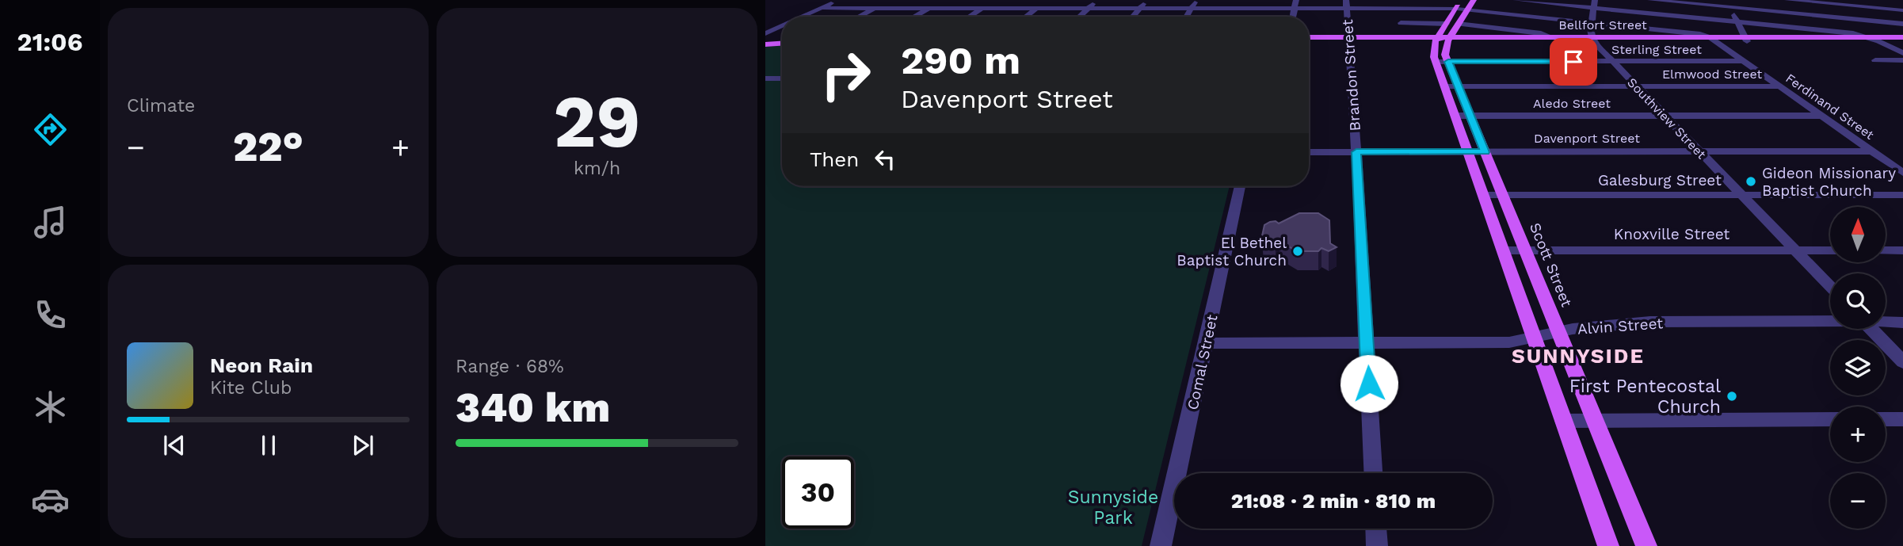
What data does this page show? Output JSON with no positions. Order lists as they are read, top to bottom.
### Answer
{
  "streets": {
    "main road": ["Bellfort Street", "Scott Street"],
    "street": [
      "Sterling Street",
      "Elmwood Street",
      "Brandon Street",
      "Aledo Street",
      "Ferdinand Street",
      "Southview Street",
      "Davenport Street",
      "Galesburg Street",
      "Knoxville Street",
      "Alvin Street",
      "Comal Street"
    ]
  },
  "crossings": [
    ["Bellfort Street", "Brandon Street"],
    ["Bellfort Street", "Ferdinand Street"],
    ["Bellfort Street", "Southview Street"],
    ["Bellfort Street", "Scott Street"],
    ["Sterling Street", "Ferdinand Street"],
    ["Sterling Street", "Southview Street"],
    ["Sterling Street", "Scott Street"],
    ["Elmwood Street", "Ferdinand Street"],
    ["Elmwood Street", "Southview Street"],
    ["Elmwood Street", "Scott Street"],
    ["Brandon Street", "Davenport Street"],
    ["Brandon Street", "Alvin Street"],
    ["Aledo Street", "Ferdinand Street"],
    ["Aledo Street", "Southview Street"],
    ["Aledo Street", "Scott Street"],
    ["Ferdinand Street", "Davenport Street"],
    ["Southview Street", "Davenport Street"],
    ["Southview Street", "Galesburg Street"],
    ["Southview Street", "Knoxville Street"],
    ["Davenport Street", "Scott Street"],
    ["Galesburg Street", "Scott Street"],
    ["Knoxville Street", "Scott Street"],
    ["Scott Street", "Alvin Street"],
    ["Alvin Street", "Comal Street"]
  ],
  "districts": ["SUNNYSIDE"],
  "parks": ["Sunnyside Park"],
  "places": ["Gideon Missionary Baptist Church", "El Bethel Baptist Church", "First Pentecostal Church"],
  "north": "top",
  "page": {
    "tabs": "21:06",
    "tile": [
      "Climate",
      ["29", "km/h"],
      ["Range · 68%", "340 km"]
    ],
    "turn": ["290 m", "Davenport Street"],
    "heat": ["−", "22°", "+"],
    "then": "Then",
    "map_buttons": ["+", "−"],
    "song": ["Neon Rain", "Kite Club"],
    "limit": "30",
    "trip": "21:08 · 2 min · 810 m"
  }
}
